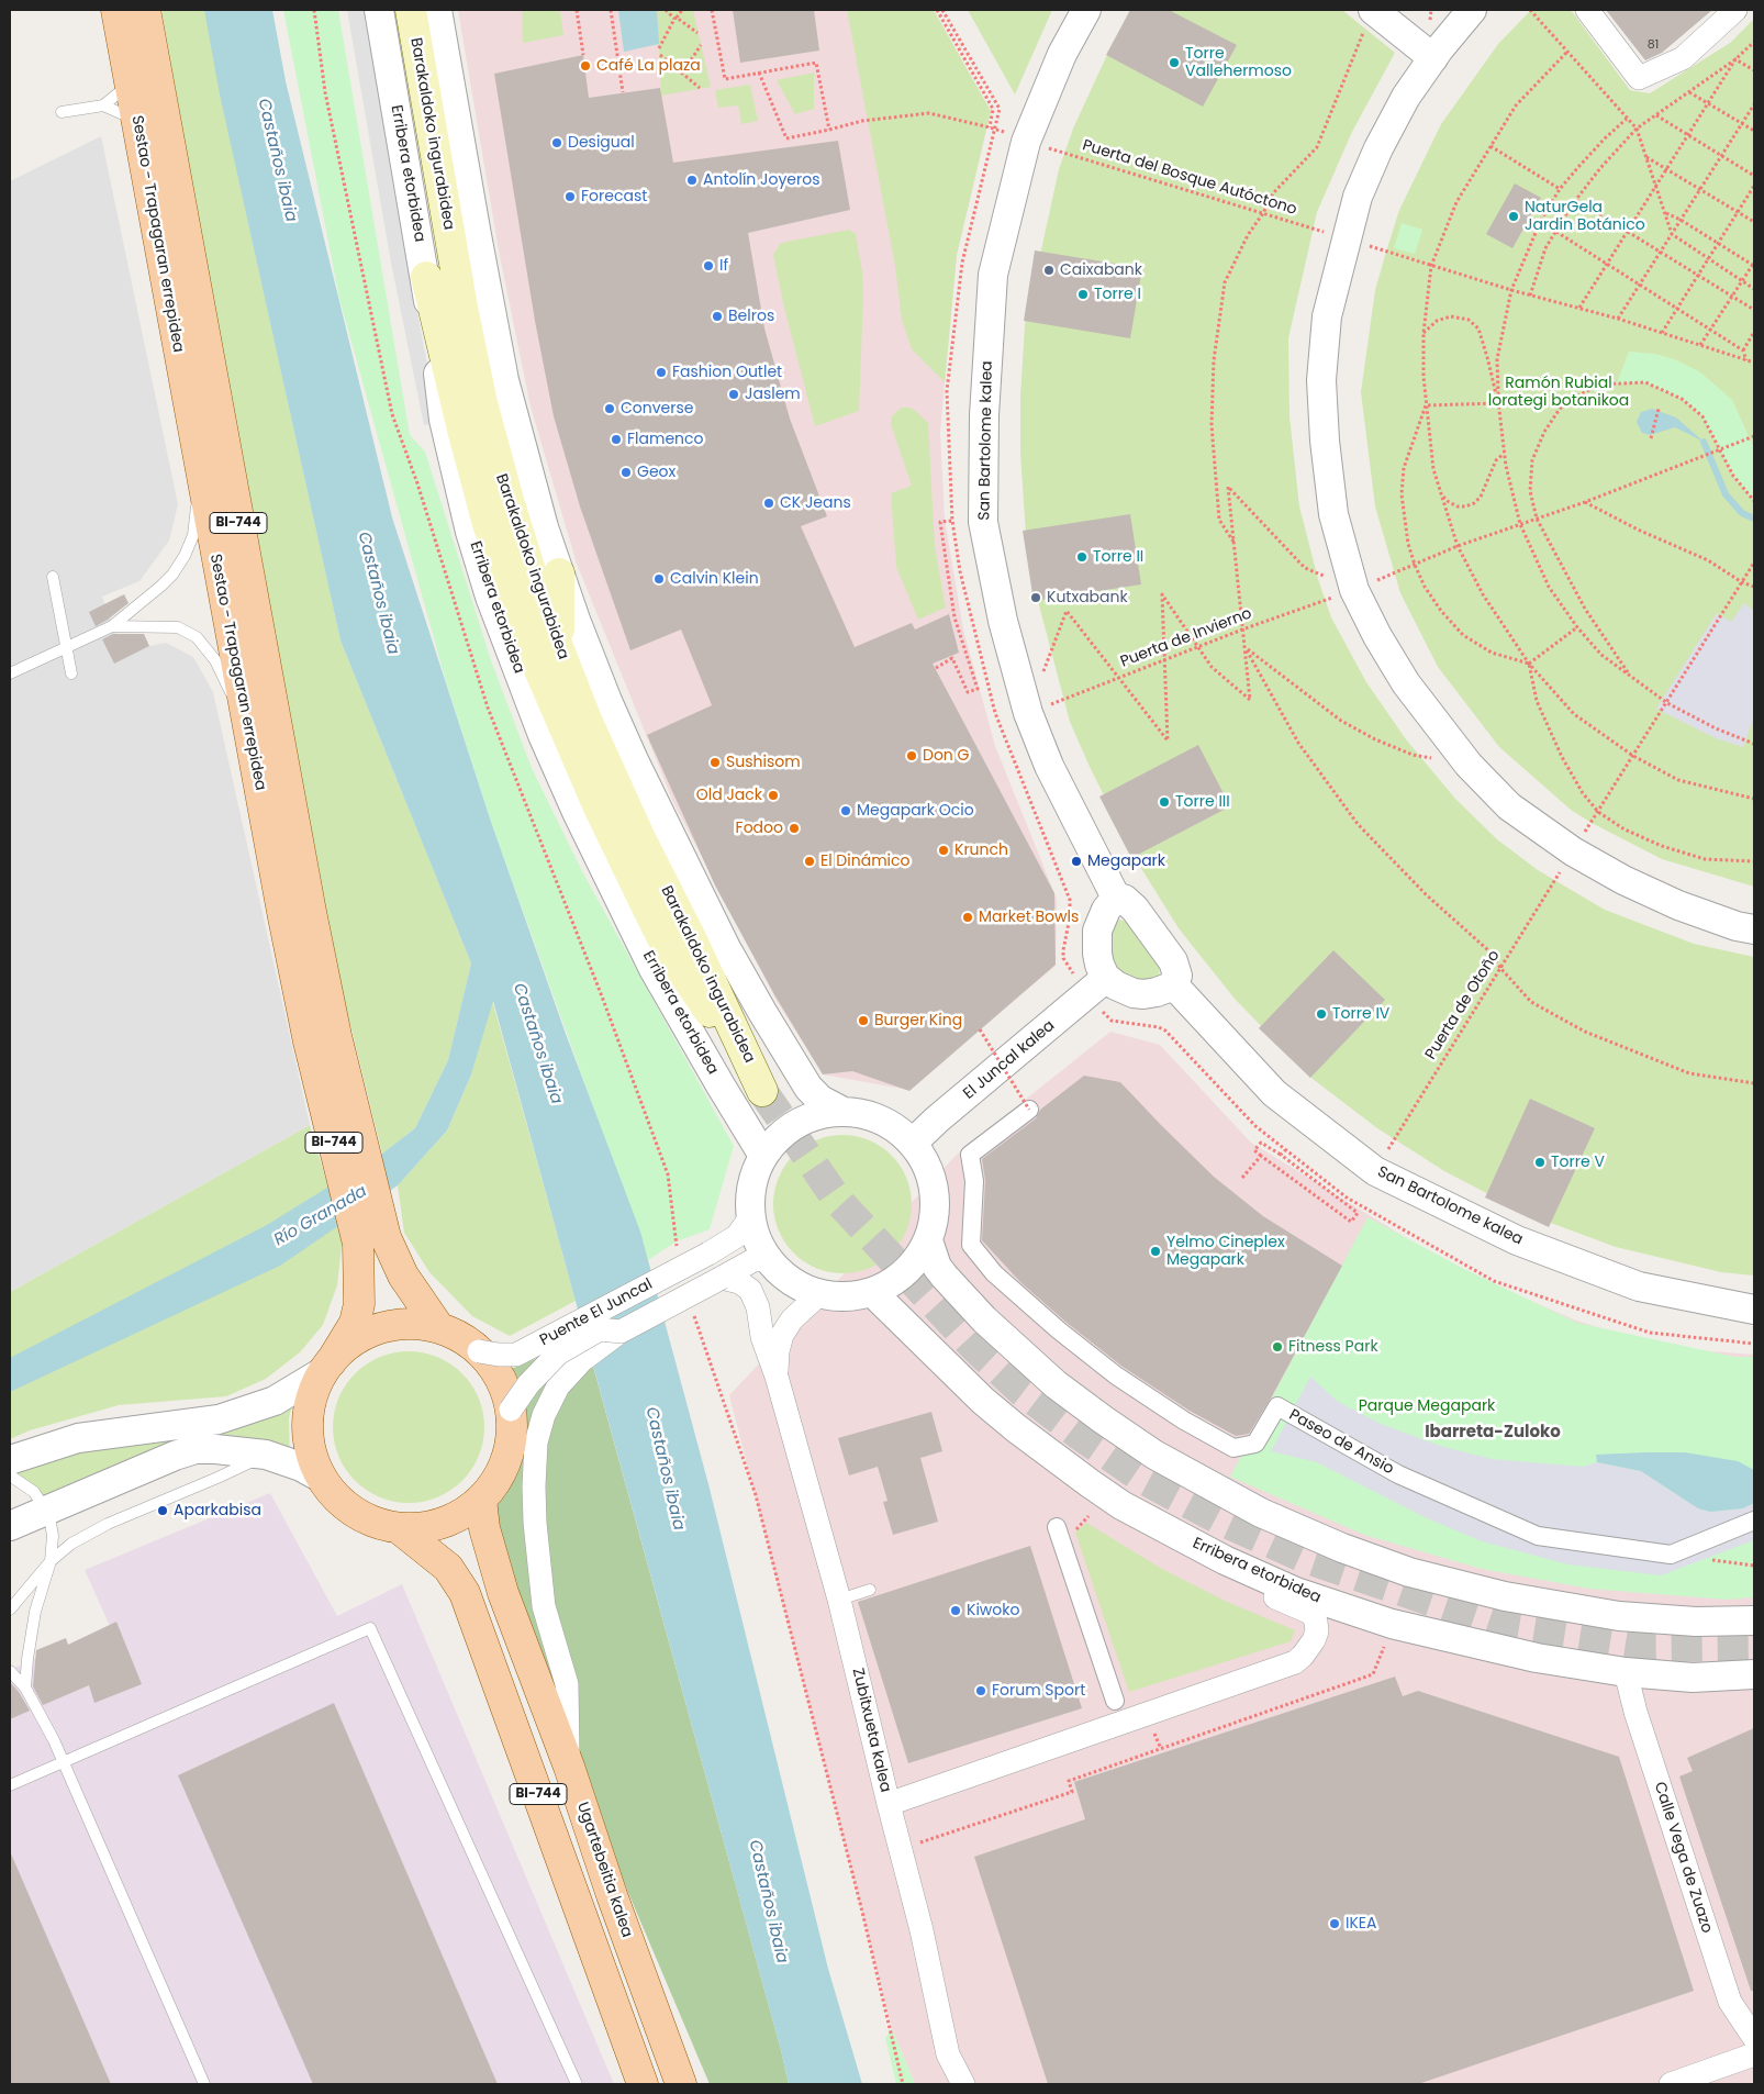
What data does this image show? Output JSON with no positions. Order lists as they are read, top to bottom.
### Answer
{
  "streets": {
    "main road": [
      "Barakaldoko ingurabidea",
      "Sestao - Trapagaran errepidea",
      "BI-744",
      "Ugartebeitia kalea"
    ],
    "street": [
      "Erribera etorbidea",
      "San Bartolome kalea",
      "El Juncal kalea",
      "Puente El Juncal",
      "Paseo de Ansio",
      "Zubitxueta kalea",
      "Calle Vega de Zuazo"
    ],
    "path": ["Puerta del Bosque Autóctono", "Puerta de Invierno", "Puerta de Otoño"]
  },
  "crossings": [
    ["Barakaldoko ingurabidea", "Erribera etorbidea"],
    ["Erribera etorbidea", "El Juncal kalea"],
    ["Erribera etorbidea", "Puente El Juncal"],
    ["Erribera etorbidea", "Zubitxueta kalea"],
    ["Erribera etorbidea", "Calle Vega de Zuazo"],
    ["Puerta del Bosque Autóctono", "San Bartolome kalea"],
    ["Sestao - Trapagaran errepidea", "BI-744"],
    ["San Bartolome kalea", "Puerta de Invierno"],
    ["San Bartolome kalea", "Puerta de Otoño"],
    ["BI-744", "Puente El Juncal"],
    ["BI-744", "Ugartebeitia kalea"],
    ["El Juncal kalea", "Puente El Juncal"],
    ["El Juncal kalea", "Zubitxueta kalea"],
    ["Puente El Juncal", "Zubitxueta kalea"]
  ],
  "districts": ["Ibarreta-Zuloko"],
  "water": ["Castaños ibaia", "Río Granada"],
  "parks": ["Ramón Rubial lorategi botanikoa", "Parque Megapark"],
  "places": [
    "Torre Vallehermoso",
    "Café La plaza",
    "Desigual",
    "Antolín Joyeros",
    "Forecast",
    "NaturGela Jardin Botánico",
    "If",
    "Caixabank",
    "Torre I",
    "Belros",
    "Fashion Outlet",
    "Jaslem",
    "Converse",
    "Flamenco",
    "Geox",
    "CK Jeans",
    "Torre II",
    "Calvin Klein",
    "Kutxabank",
    "Don G",
    "Sushisom",
    "Old Jack",
    "Torre III",
    "Megapark Ocio",
    "Fodoo",
    "Krunch",
    "El Dinámico",
    "Megapark",
    "Market Bowls",
    "Torre IV",
    "Burger King",
    "Torre V",
    "Yelmo Cineplex Megapark",
    "Fitness Park",
    "Aparkabisa",
    "Kiwoko",
    "Forum Sport",
    "IKEA"
  ],
  "house_numbers": ["81"]
}
